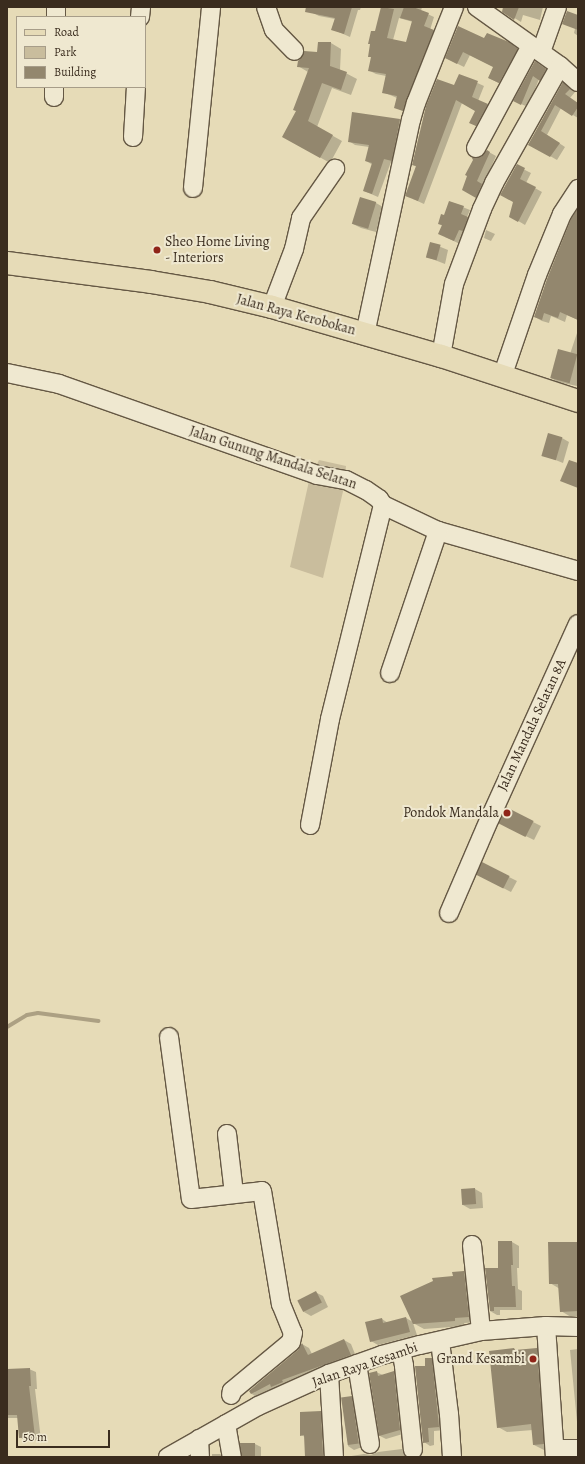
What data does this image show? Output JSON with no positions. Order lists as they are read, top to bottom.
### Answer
{
  "streets": {
    "main road": ["Jalan Raya Kerobokan"],
    "street": ["Jalan Gunung Mandala Selatan", "Jalan Mandala Selatan 8A", "Jalan Raya Kesambi"]
  },
  "places": ["Sheo Home Living - Interiors", "Pondok Mandala", "Grand Kesambi"],
  "legend": ["Road", "Park", "Building"],
  "scale_bar": "50 m"
}
